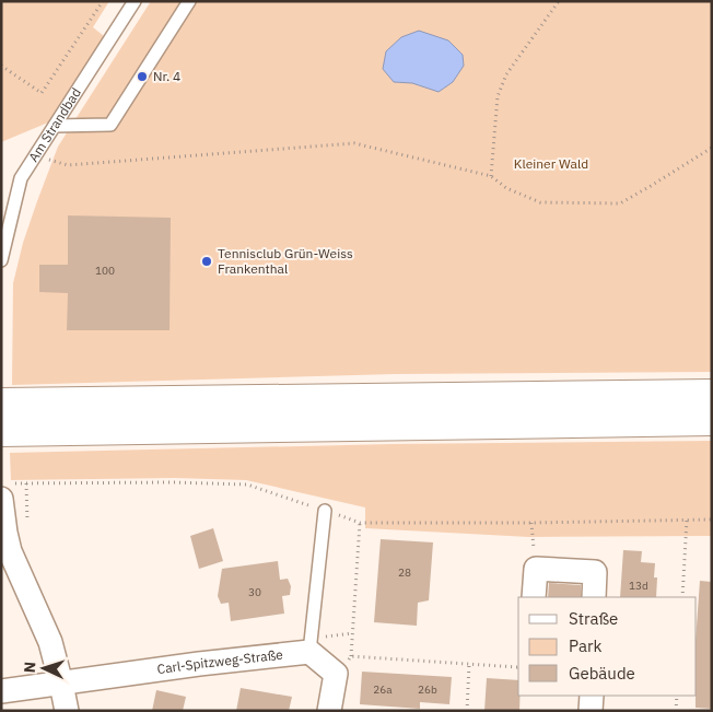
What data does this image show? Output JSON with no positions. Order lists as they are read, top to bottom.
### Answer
{
  "streets": {
    "street": ["Carl-Spitzweg-Straße"],
    "lane": ["Am Strandbad"]
  },
  "parks": ["Kleiner Wald"],
  "places": ["Nr. 4", "Tennisclub Grün-Weiss Frankenthal"],
  "house_numbers": [
    "100",
    "28",
    "13d",
    "30",
    "26a",
    "26b"
  ],
  "legend": ["Straße", "Park", "Gebäude"],
  "north": "left"
}
